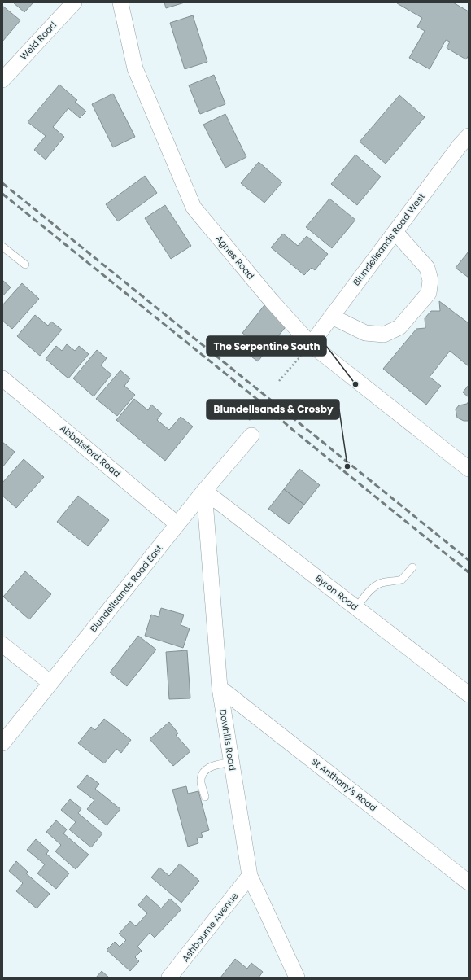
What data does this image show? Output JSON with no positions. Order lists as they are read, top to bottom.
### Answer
{
  "streets": {
    "street": [
      "Weld Road",
      "Blundellsands Road West",
      "Agnes Road",
      "Abbotsford Road",
      "Blundellsands Road East",
      "Byron Road",
      "Dowhills Road",
      "St Anthony's Road",
      "Ashbourne Avenue"
    ]
  },
  "crossings": [
    ["Blundellsands Road West", "Agnes Road"],
    ["Abbotsford Road", "Blundellsands Road East"],
    ["Blundellsands Road East", "Byron Road"],
    ["Blundellsands Road East", "Dowhills Road"],
    ["Byron Road", "Dowhills Road"],
    ["Dowhills Road", "St Anthony's Road"],
    ["Dowhills Road", "Ashbourne Avenue"]
  ],
  "places": ["The Serpentine South", "Blundellsands & Crosby"]
}
